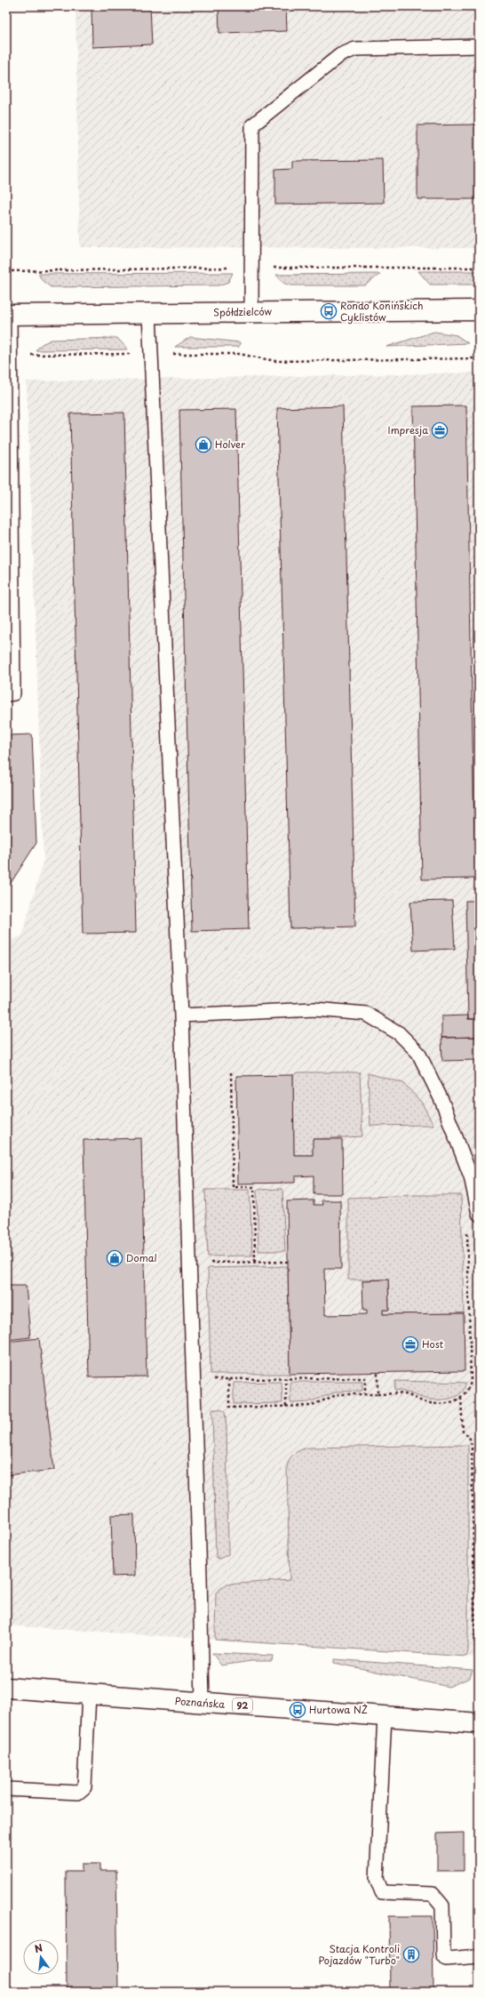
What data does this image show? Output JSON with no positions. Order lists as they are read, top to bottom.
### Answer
{
  "streets": {
    "main road": ["Spółdzielców", "Poznańska", "92"]
  },
  "places": {
    "bus stop": ["Rondo Konińskich Cyklistów", "Hurtowa NŻ"],
    "office": ["Impresja", "Host"],
    "shop": ["Holver", "Domal"],
    "building": ["Stacja Kontroli Pojazdów \"Turbo\""]
  },
  "north": "top"
}
